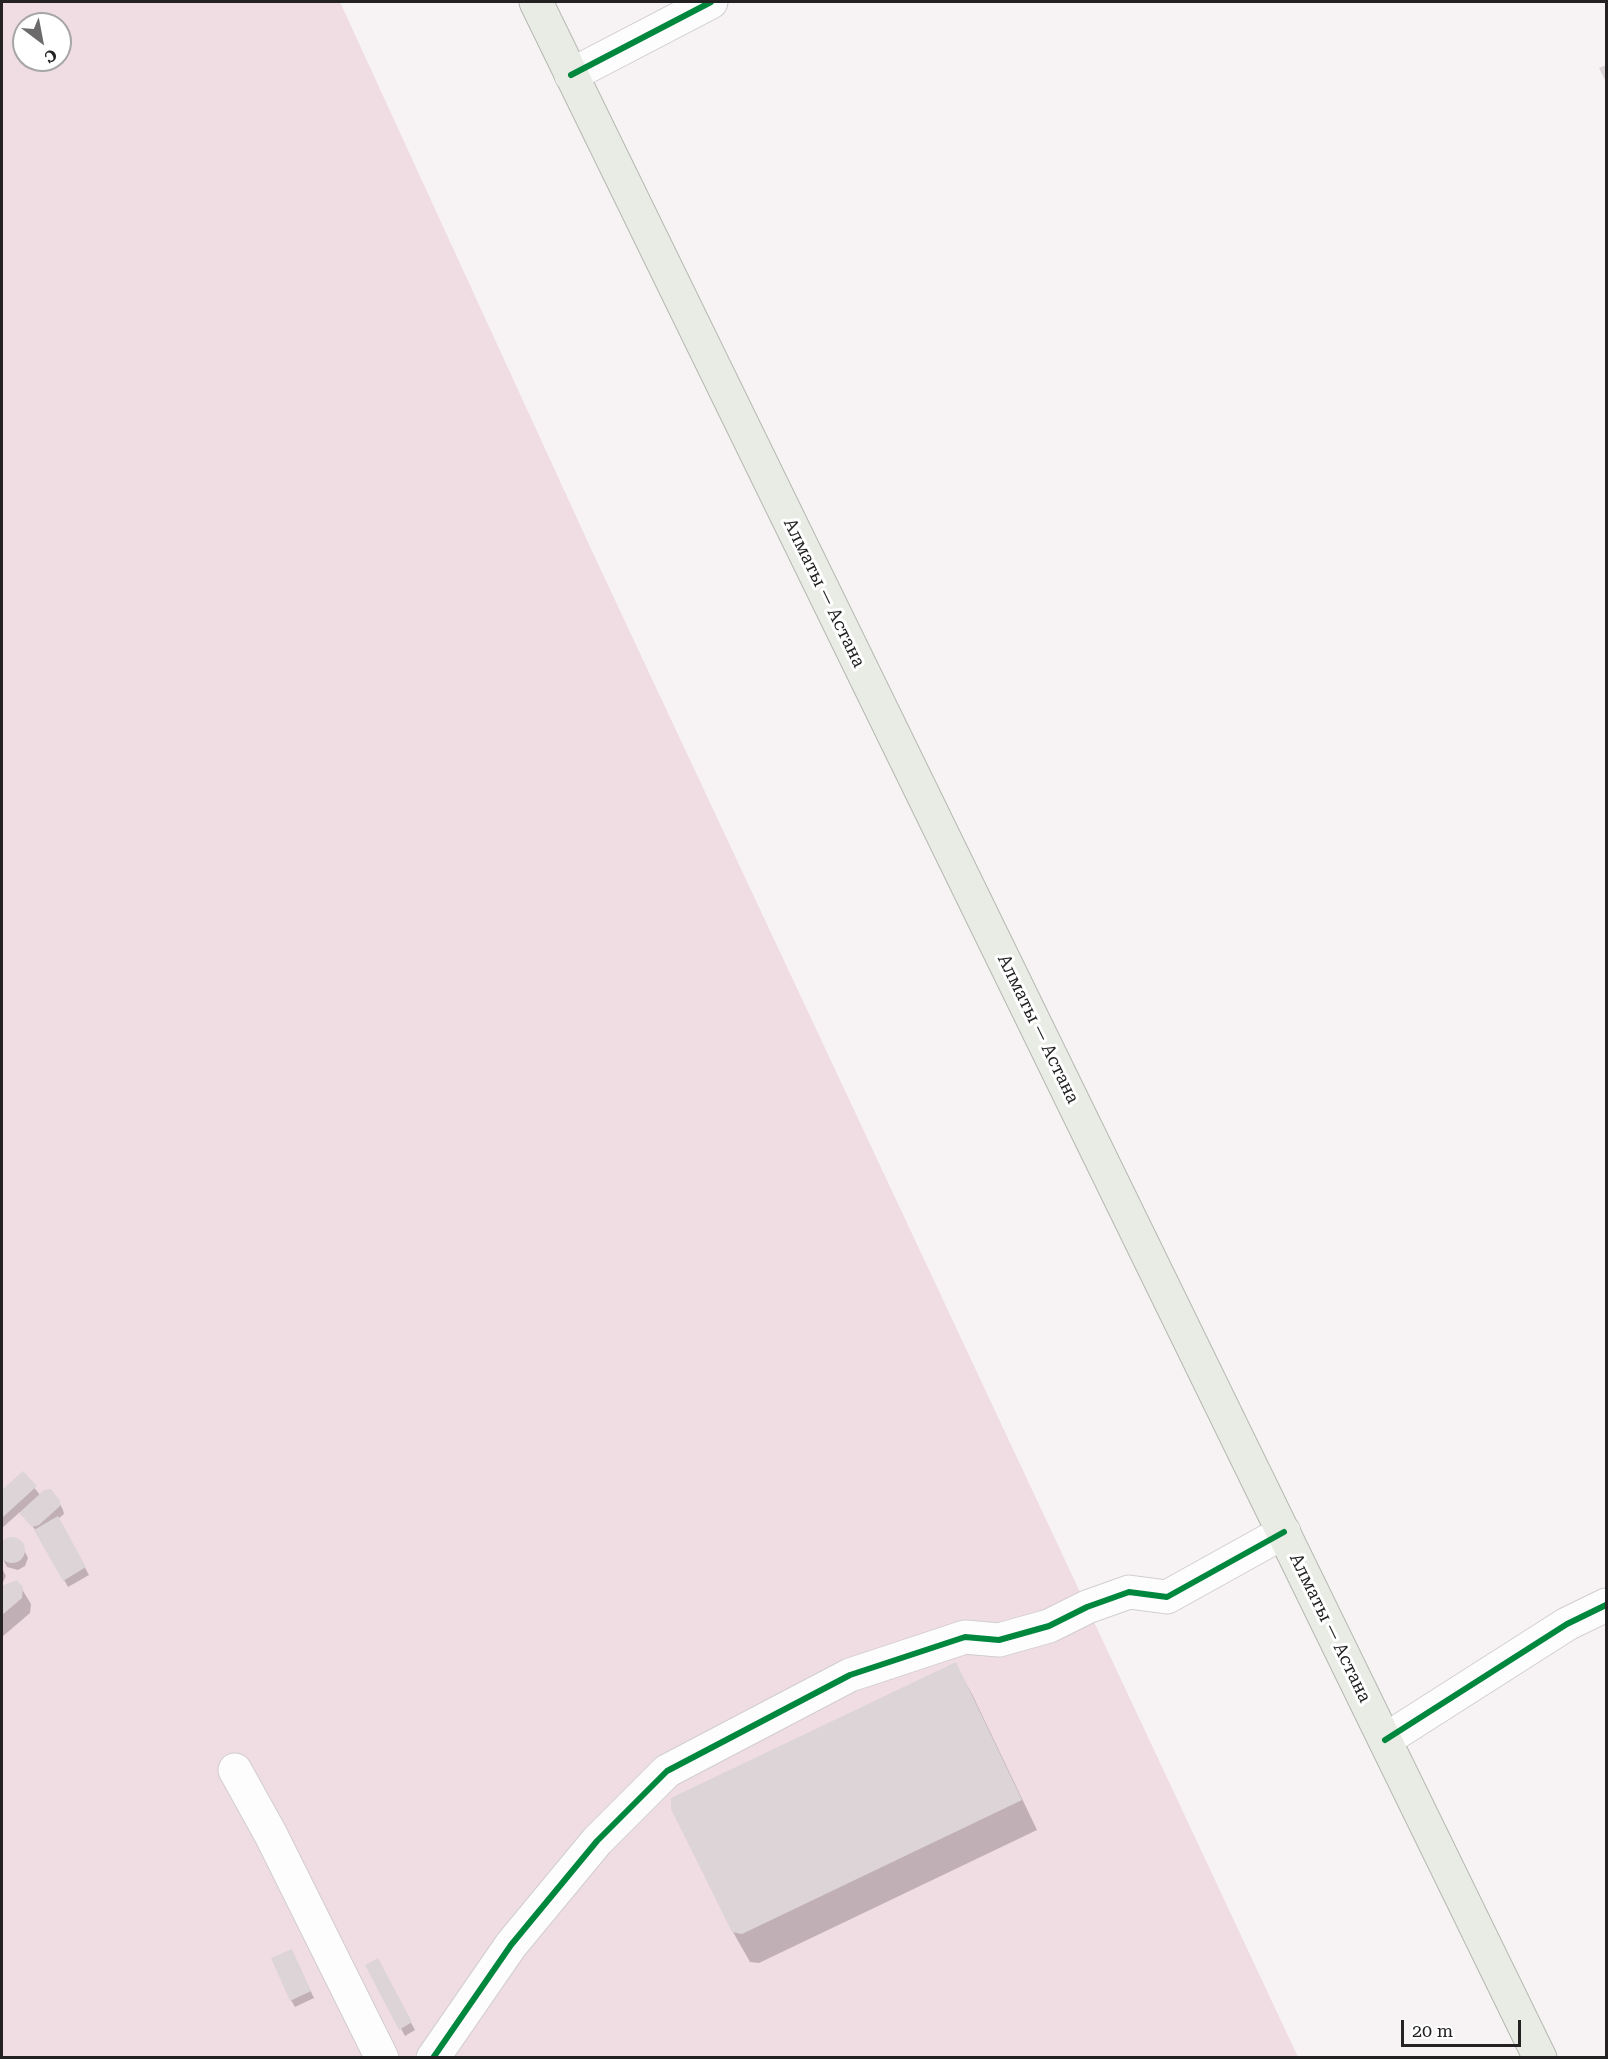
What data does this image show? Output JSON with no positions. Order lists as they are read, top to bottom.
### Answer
{
  "streets": {
    "highway": ["Алматы — Астана"]
  },
  "scale_bar": "20 m",
  "north": "bottom right"
}
